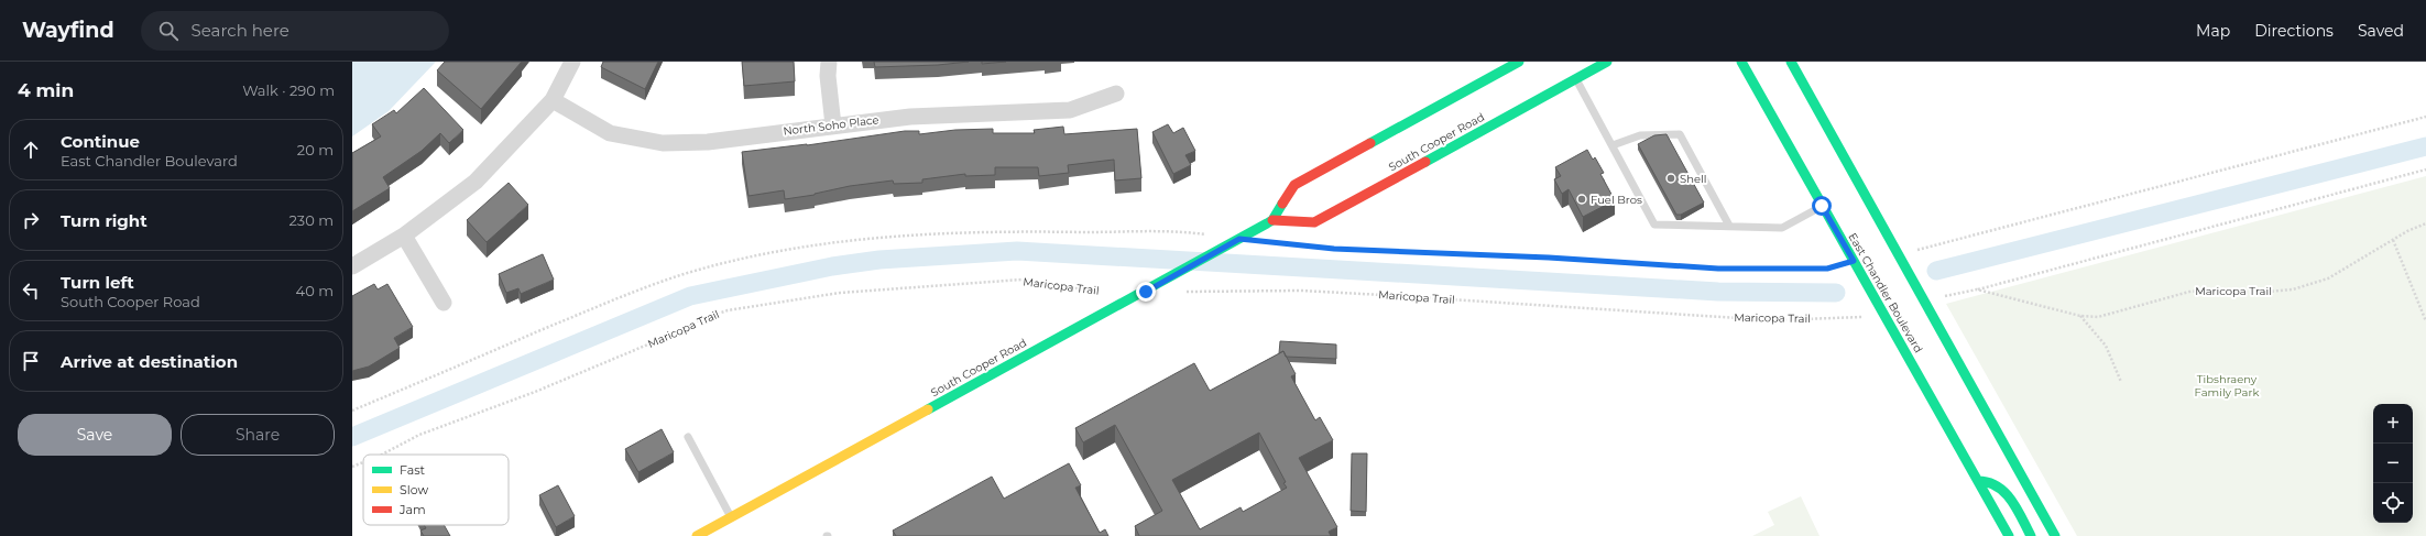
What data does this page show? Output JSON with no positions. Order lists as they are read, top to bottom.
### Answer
{
  "streets": {
    "main road": ["South Cooper Road", "East Chandler Boulevard"],
    "street": ["North Soho Place"],
    "path": ["Maricopa Trail"]
  },
  "parks": ["Tibshraeny Family Park"],
  "places": ["Shell", "Fuel Bros"],
  "legend": ["Fast", "Slow", "Jam"],
  "page": {
    "header": "Wayfind",
    "search": "Search here",
    "nav": ["Map", "Directions", "Saved"],
    "heading": ["4 min", "Walk · 290 m"],
    "list": [
      ["Continue", "East Chandler Boulevard", "20 m"],
      ["Turn right", "230 m"],
      ["Turn left", "South Cooper Road", "40 m"],
      "Arrive at destination"
    ],
    "buttons": ["Save", "Share"],
    "map_buttons": ["+", "−"]
  }
}
